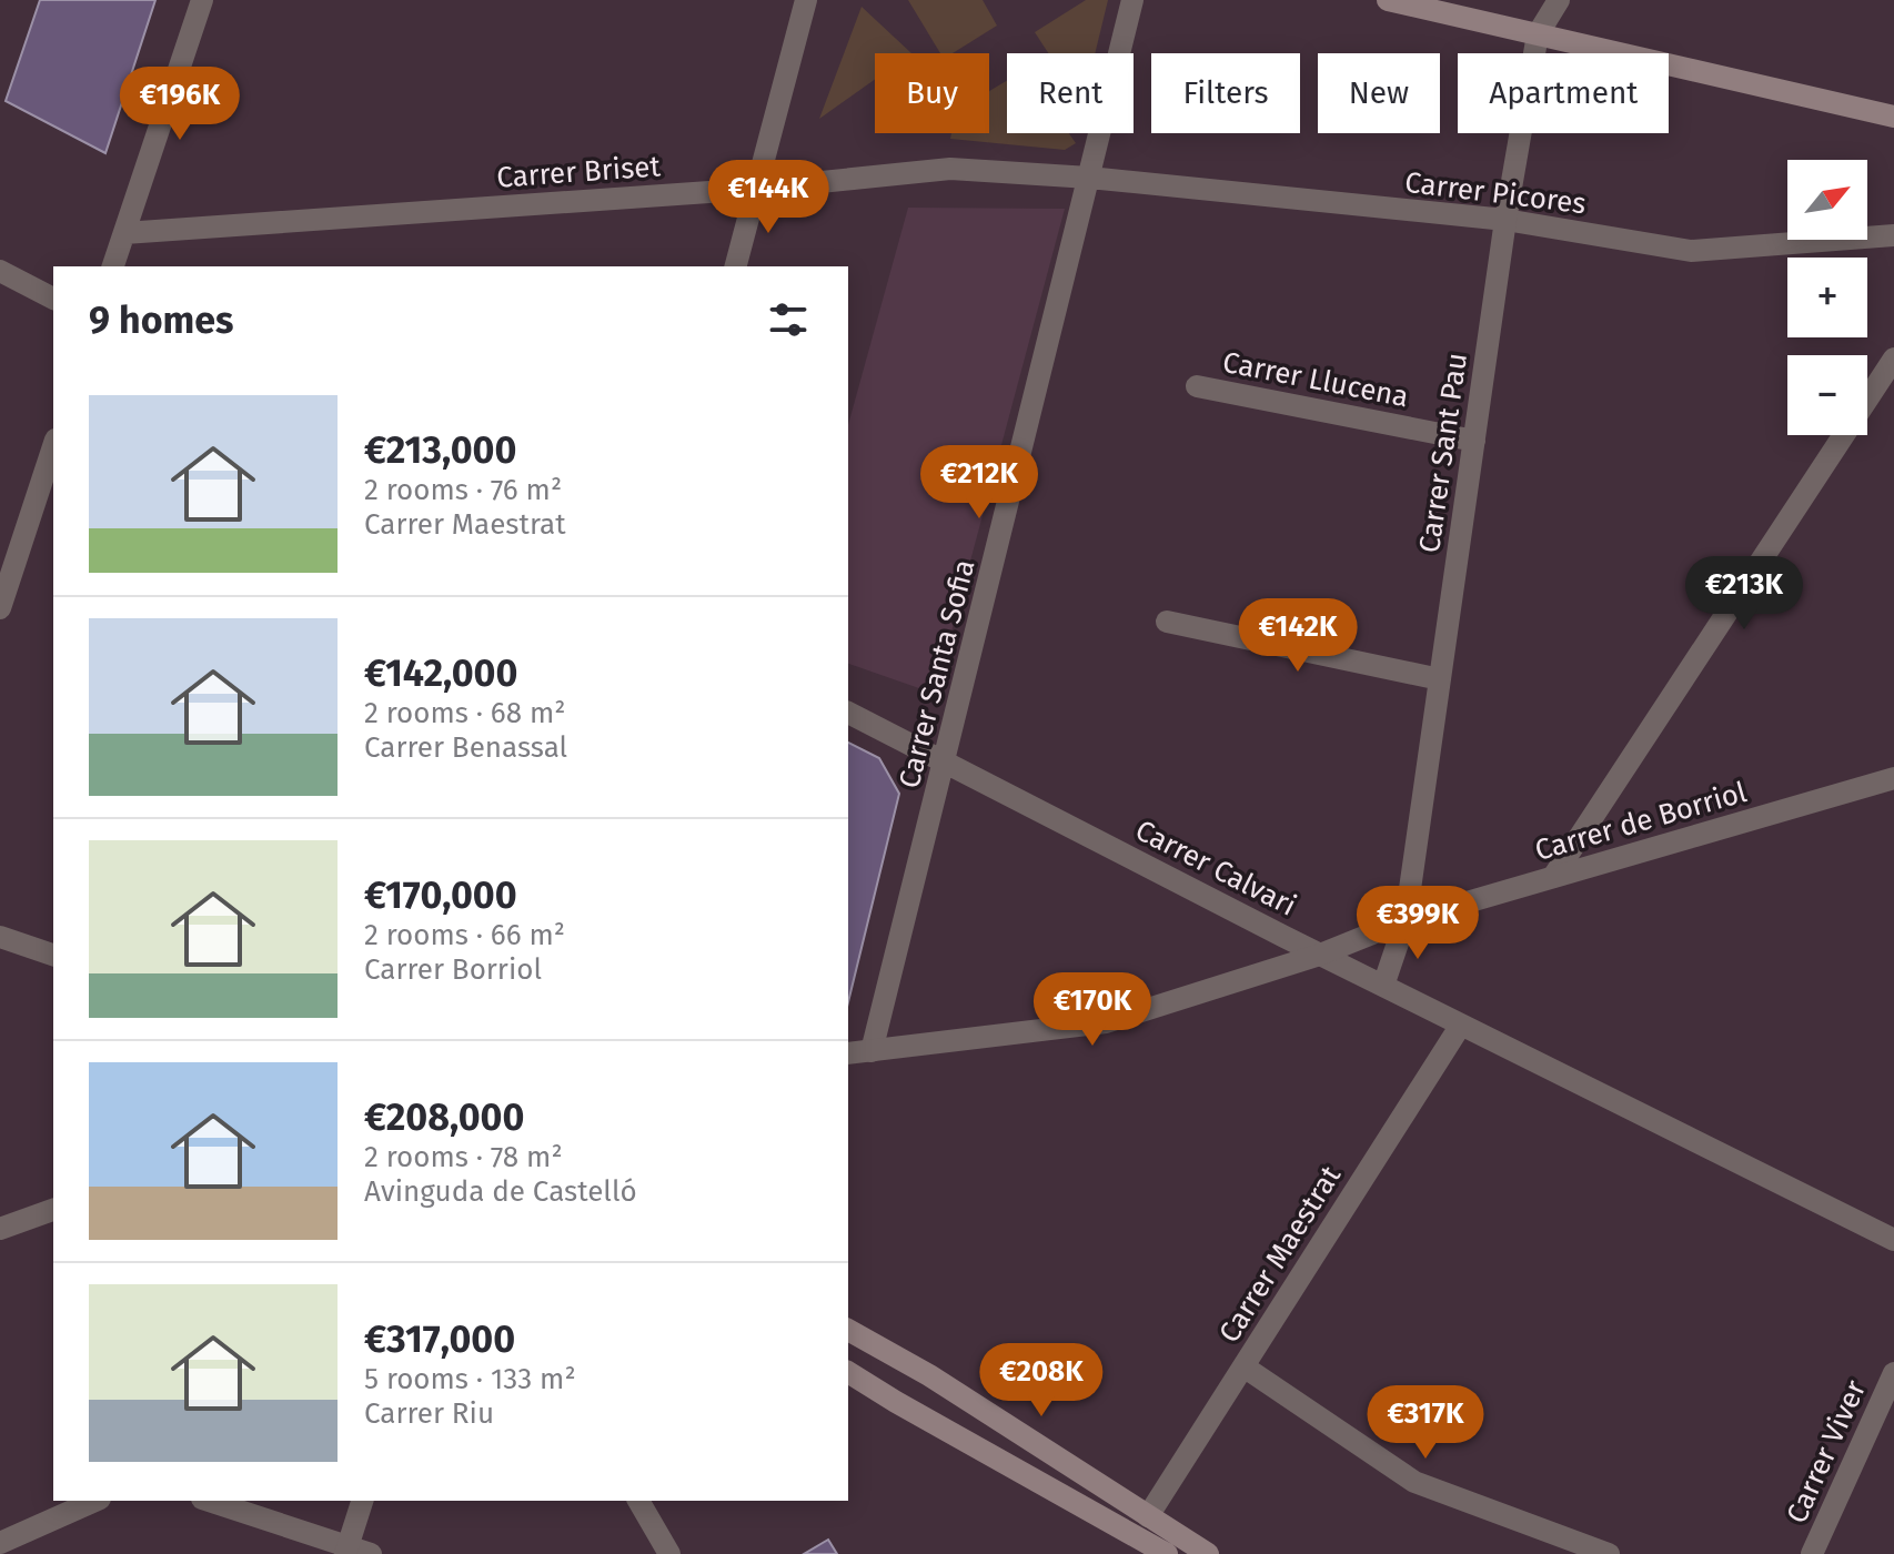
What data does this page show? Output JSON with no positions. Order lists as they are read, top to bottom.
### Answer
{
  "streets": {
    "street": [
      "Carrer Briset",
      "Carrer Picores",
      "Carrer Llucena",
      "Carrer Sant Pau",
      "Carrer Santa Sofia",
      "Carrer de Borriol",
      "Carrer Calvari",
      "Carrer Maestrat",
      "Carrer Viver"
    ]
  },
  "crossings": [
    ["Carrer Briset", "Carrer Picores"],
    ["Carrer Briset", "Carrer Santa Sofia"],
    ["Carrer Picores", "Carrer Sant Pau"],
    ["Carrer Picores", "Carrer Santa Sofia"],
    ["Carrer Llucena", "Carrer Sant Pau"],
    ["Carrer Sant Pau", "Carrer de Borriol"],
    ["Carrer Santa Sofia", "Carrer de Borriol"],
    ["Carrer Santa Sofia", "Carrer Calvari"],
    ["Carrer de Borriol", "Carrer Calvari"],
    ["Carrer Calvari", "Carrer Maestrat"]
  ],
  "north": "top right",
  "page": {
    "chip": [
      "Buy",
      "Rent",
      "Filters",
      "New",
      "Apartment"
    ],
    "price": [
      "€196K",
      "€144K",
      "€212K",
      "€213K",
      "€142K",
      "€399K",
      "€170K",
      "€208K",
      "€317K"
    ],
    "map_buttons": ["+", "−"],
    "heading": "9 homes",
    "list": [
      {
        "name": "€213,000",
        "note": "2 rooms · 76 m² · Carrer Maestrat"
      },
      {
        "name": "€142,000",
        "note": "2 rooms · 68 m² · Carrer Benassal"
      },
      {
        "name": "€170,000",
        "note": "2 rooms · 66 m² · Carrer Borriol"
      },
      {
        "name": "€208,000",
        "note": "2 rooms · 78 m² · Avinguda de Castelló"
      },
      {
        "name": "€317,000",
        "note": "5 rooms · 133 m² · Carrer Riu"
      }
    ]
  }
}
